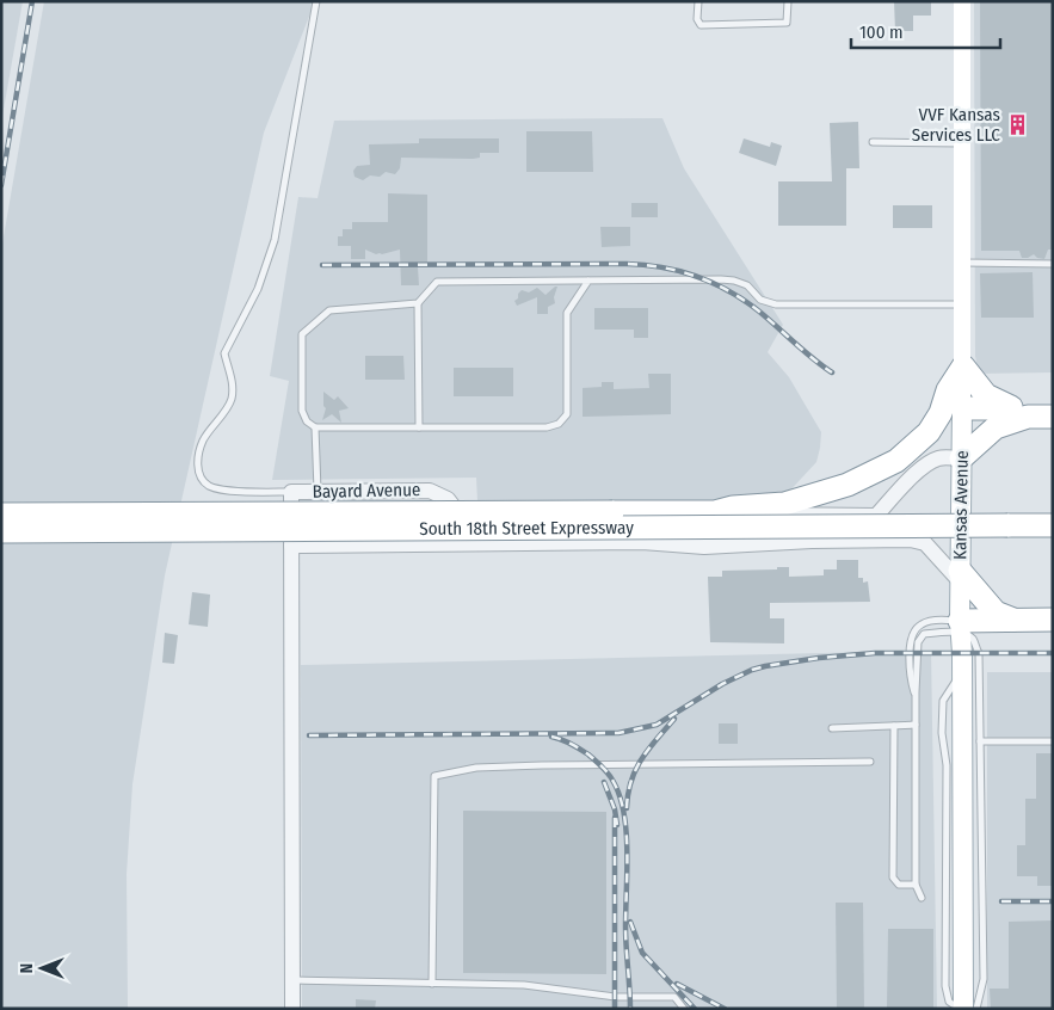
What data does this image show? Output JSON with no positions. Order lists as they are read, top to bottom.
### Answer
{
  "streets": {
    "highway": ["South 18th Street Expressway"],
    "main road": ["Kansas Avenue"],
    "street": ["Bayard Avenue"]
  },
  "crossings": [
    ["Bayard Avenue", "Kansas Avenue"]
  ],
  "places": {
    "building": ["VVF Kansas Services LLC"]
  },
  "scale_bar": "100 m",
  "north": "left"
}
